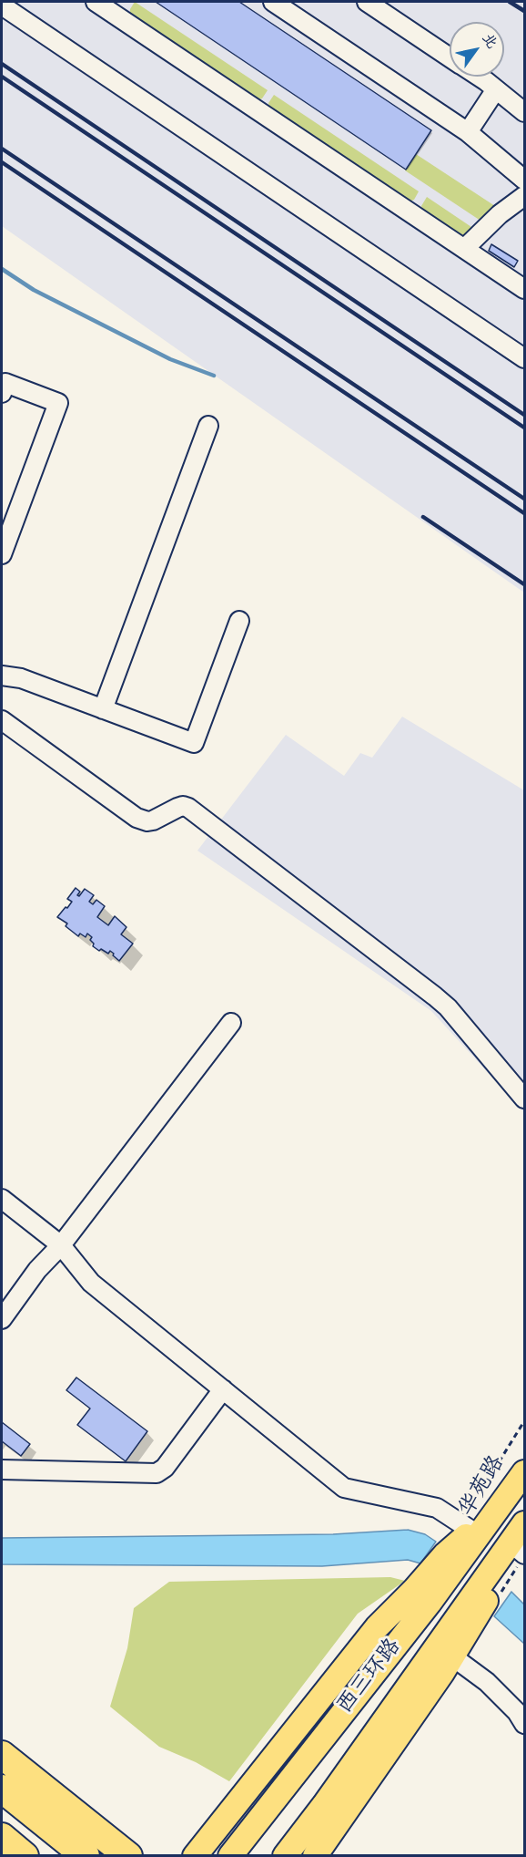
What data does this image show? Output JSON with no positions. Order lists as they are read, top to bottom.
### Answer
{
  "streets": {
    "main road": ["华苑路", "西三环路"]
  },
  "crossings": [
    ["华苑路", "西三环路"]
  ],
  "north": "top right"
}
